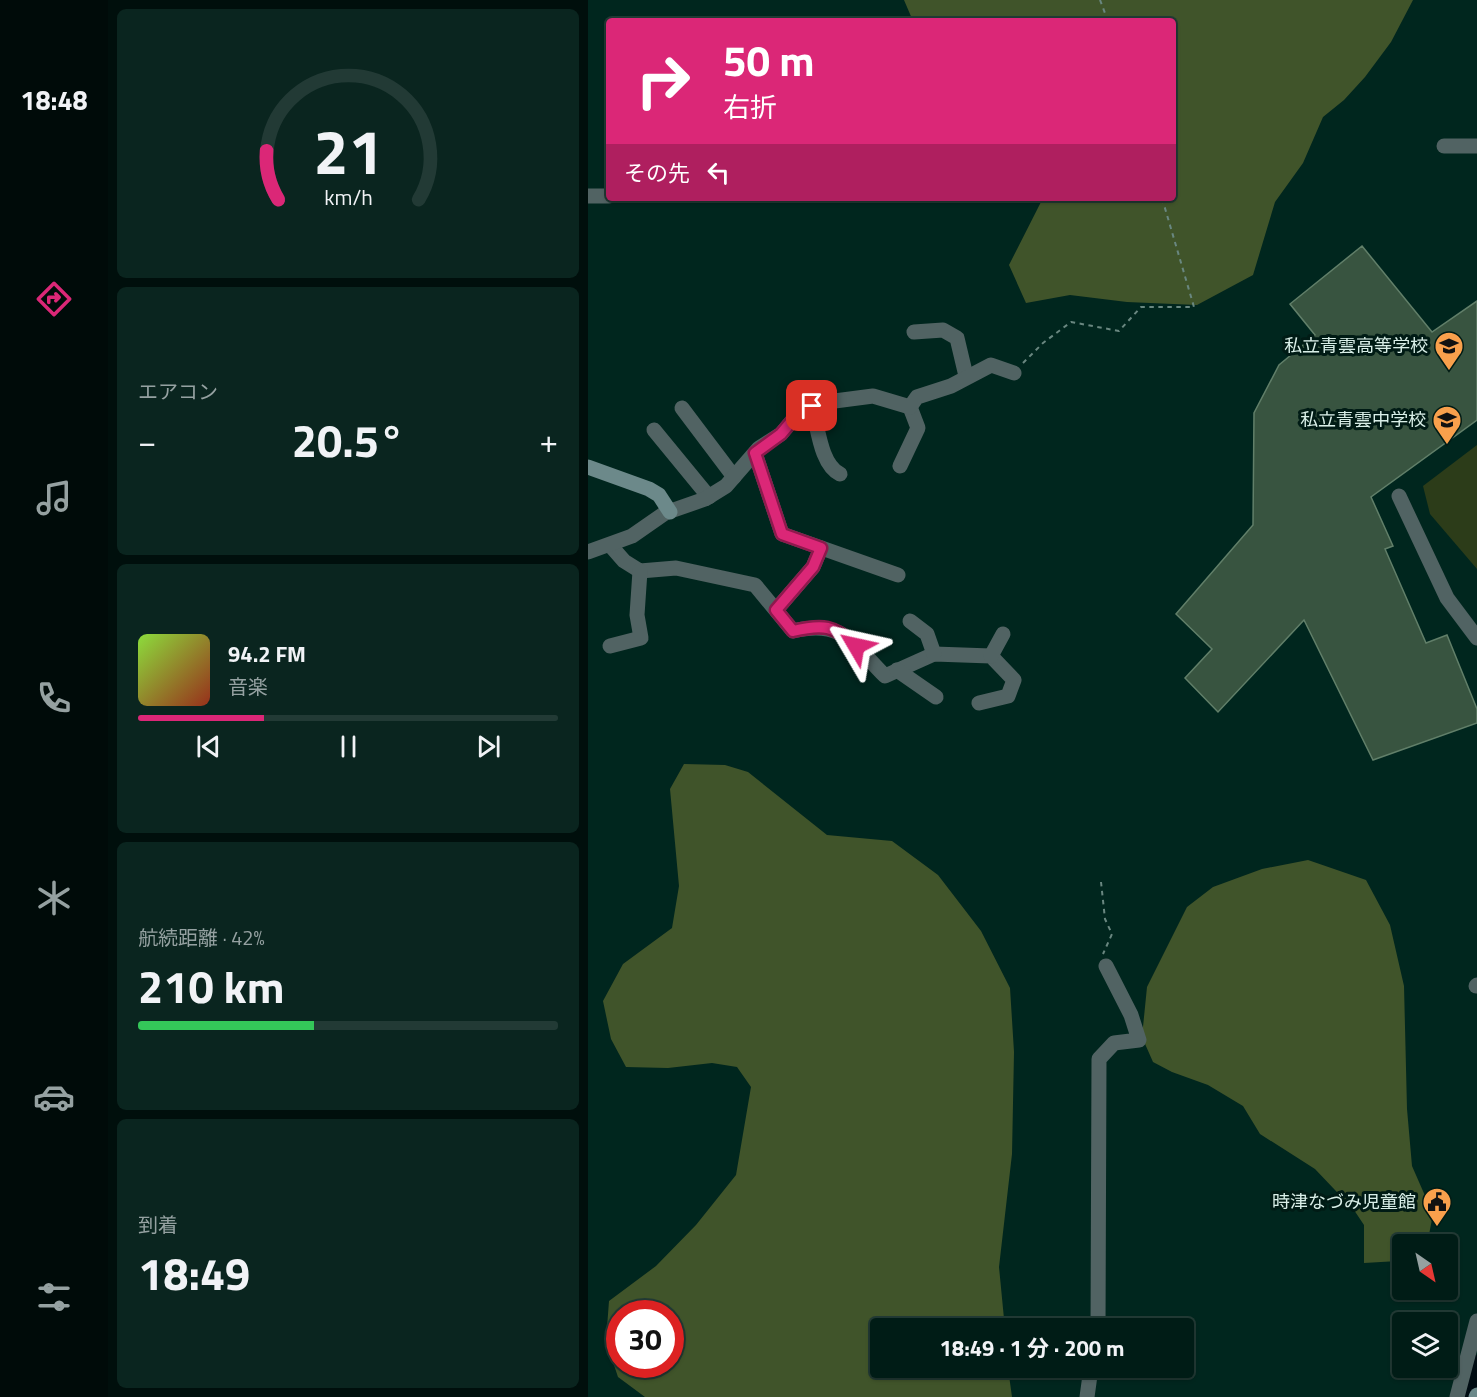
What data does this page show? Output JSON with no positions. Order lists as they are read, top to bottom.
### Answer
{
  "places": {
    "school or university": ["私立青雲高等学校", "私立青雲中学校"],
    "public building": ["時津なづみ児童館"]
  },
  "north": "bottom right",
  "page": {
    "tabs": "18:48",
    "turn": ["50 m", "右折"],
    "then": "その先",
    "tile": [
      "エアコン",
      ["航続距離 · 42%", "210 km"],
      ["到着", "18:49"]
    ],
    "heat": ["−", "20.5°", "+"],
    "song": ["94.2 FM", "音楽"],
    "limit": "30",
    "trip": "18:49 · 1 分 · 200 m",
    "gauge": ["21", "km/h"]
  }
}
